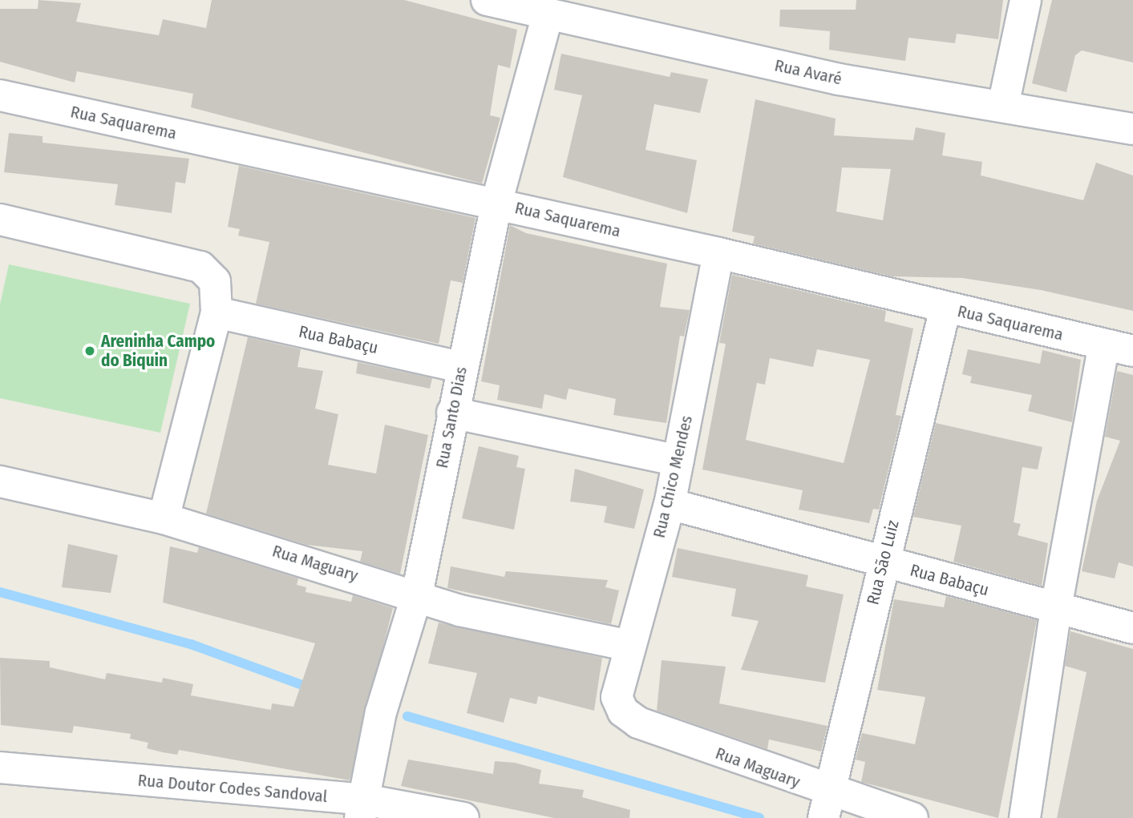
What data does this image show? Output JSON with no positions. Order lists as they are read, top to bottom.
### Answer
{
  "streets": {
    "street": [
      "Rua Avaré",
      "Rua Saquarema",
      "Rua Babaçu",
      "Rua Santo Dias",
      "Rua Chico Mendes",
      "Rua São Luiz",
      "Rua Maguary",
      "Rua Doutor Codes Sandoval"
    ]
  },
  "crossings": [
    ["Rua Avaré", "Rua Santo Dias"],
    ["Rua Saquarema", "Rua Santo Dias"],
    ["Rua Saquarema", "Rua Chico Mendes"],
    ["Rua Saquarema", "Rua São Luiz"],
    ["Rua Babaçu", "Rua Santo Dias"],
    ["Rua Babaçu", "Rua Chico Mendes"],
    ["Rua Babaçu", "Rua São Luiz"],
    ["Rua Santo Dias", "Rua Maguary"],
    ["Rua Santo Dias", "Rua Doutor Codes Sandoval"],
    ["Rua Chico Mendes", "Rua Maguary"],
    ["Rua São Luiz", "Rua Maguary"]
  ],
  "places": ["Areninha Campo do Biquin"]
}
